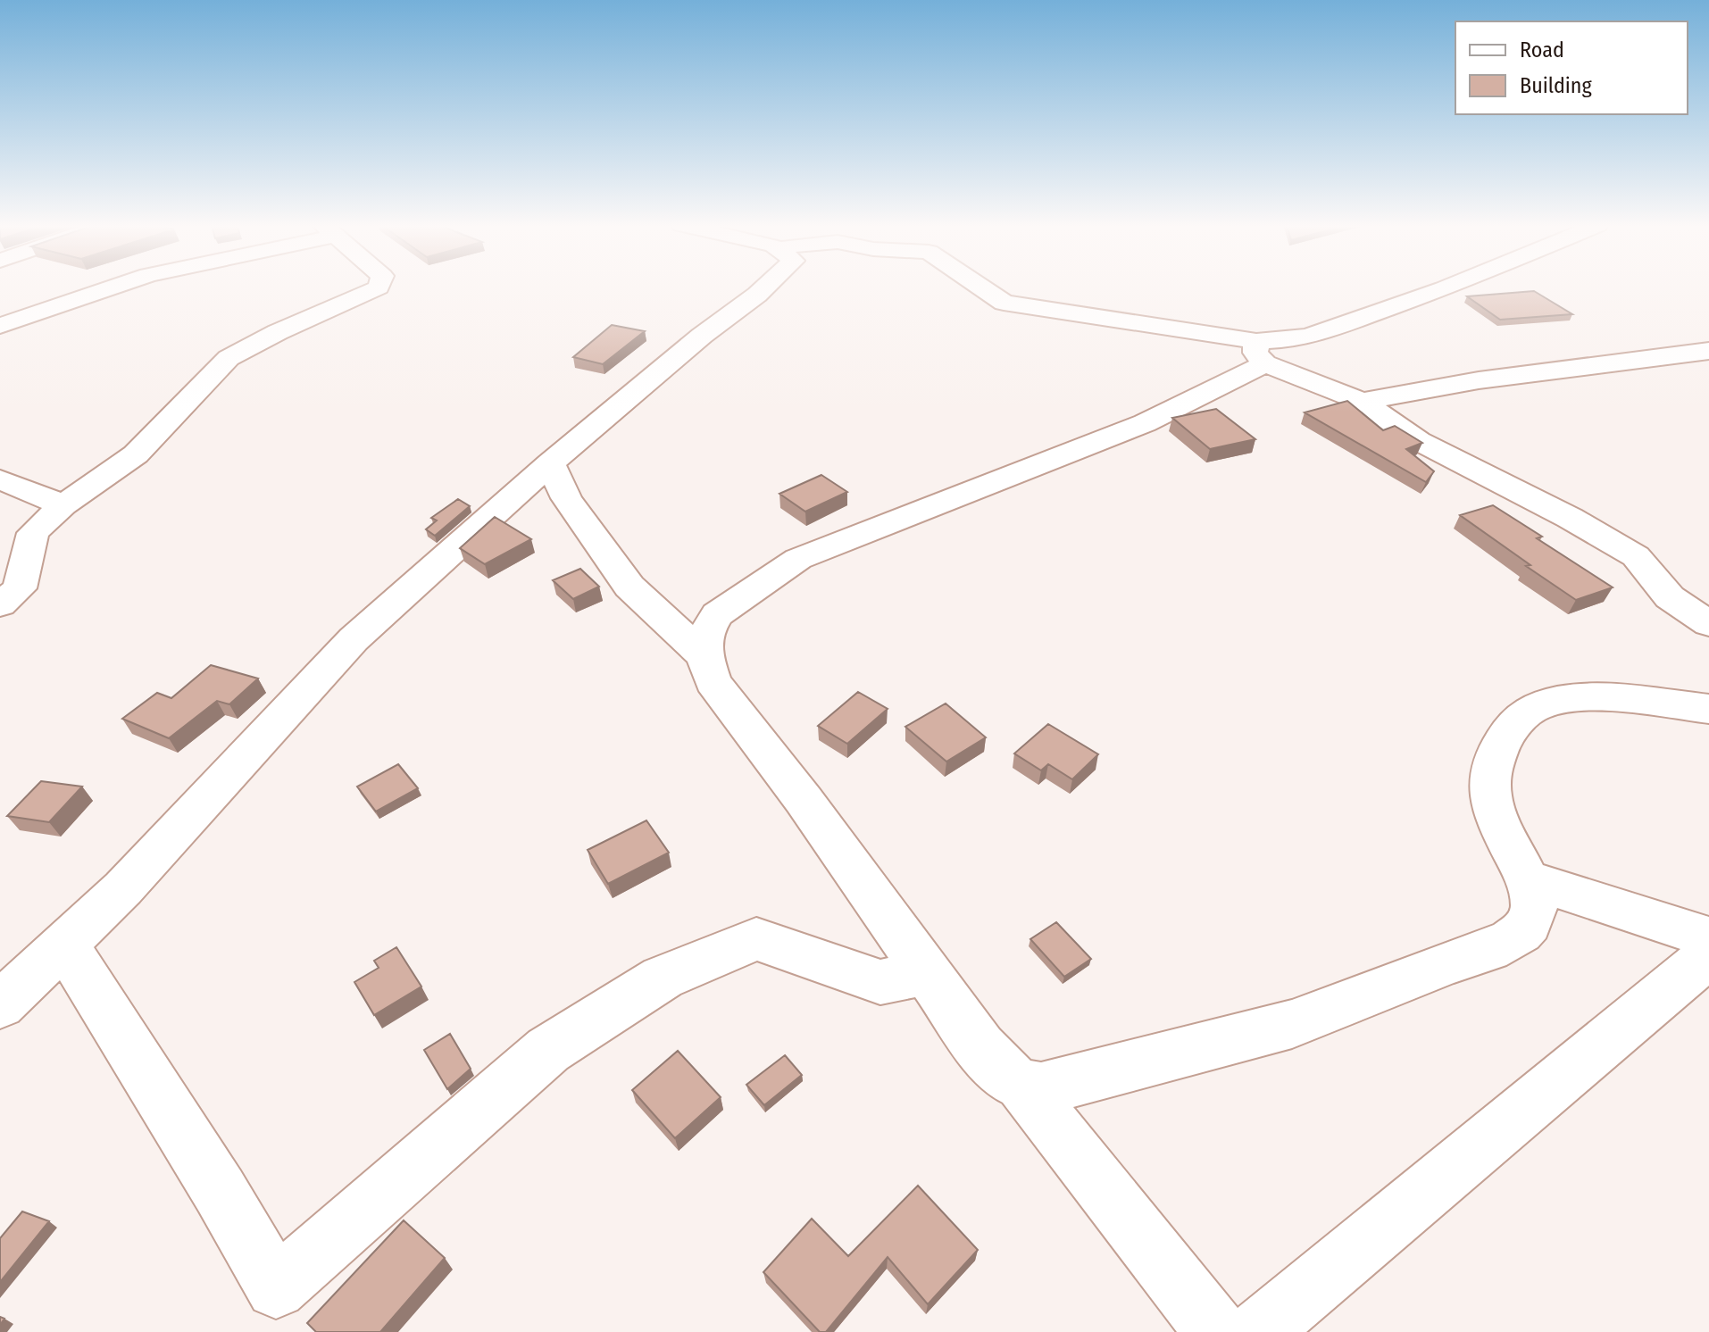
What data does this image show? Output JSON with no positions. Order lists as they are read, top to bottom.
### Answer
{
  "legend": ["Road", "Building"]
}
